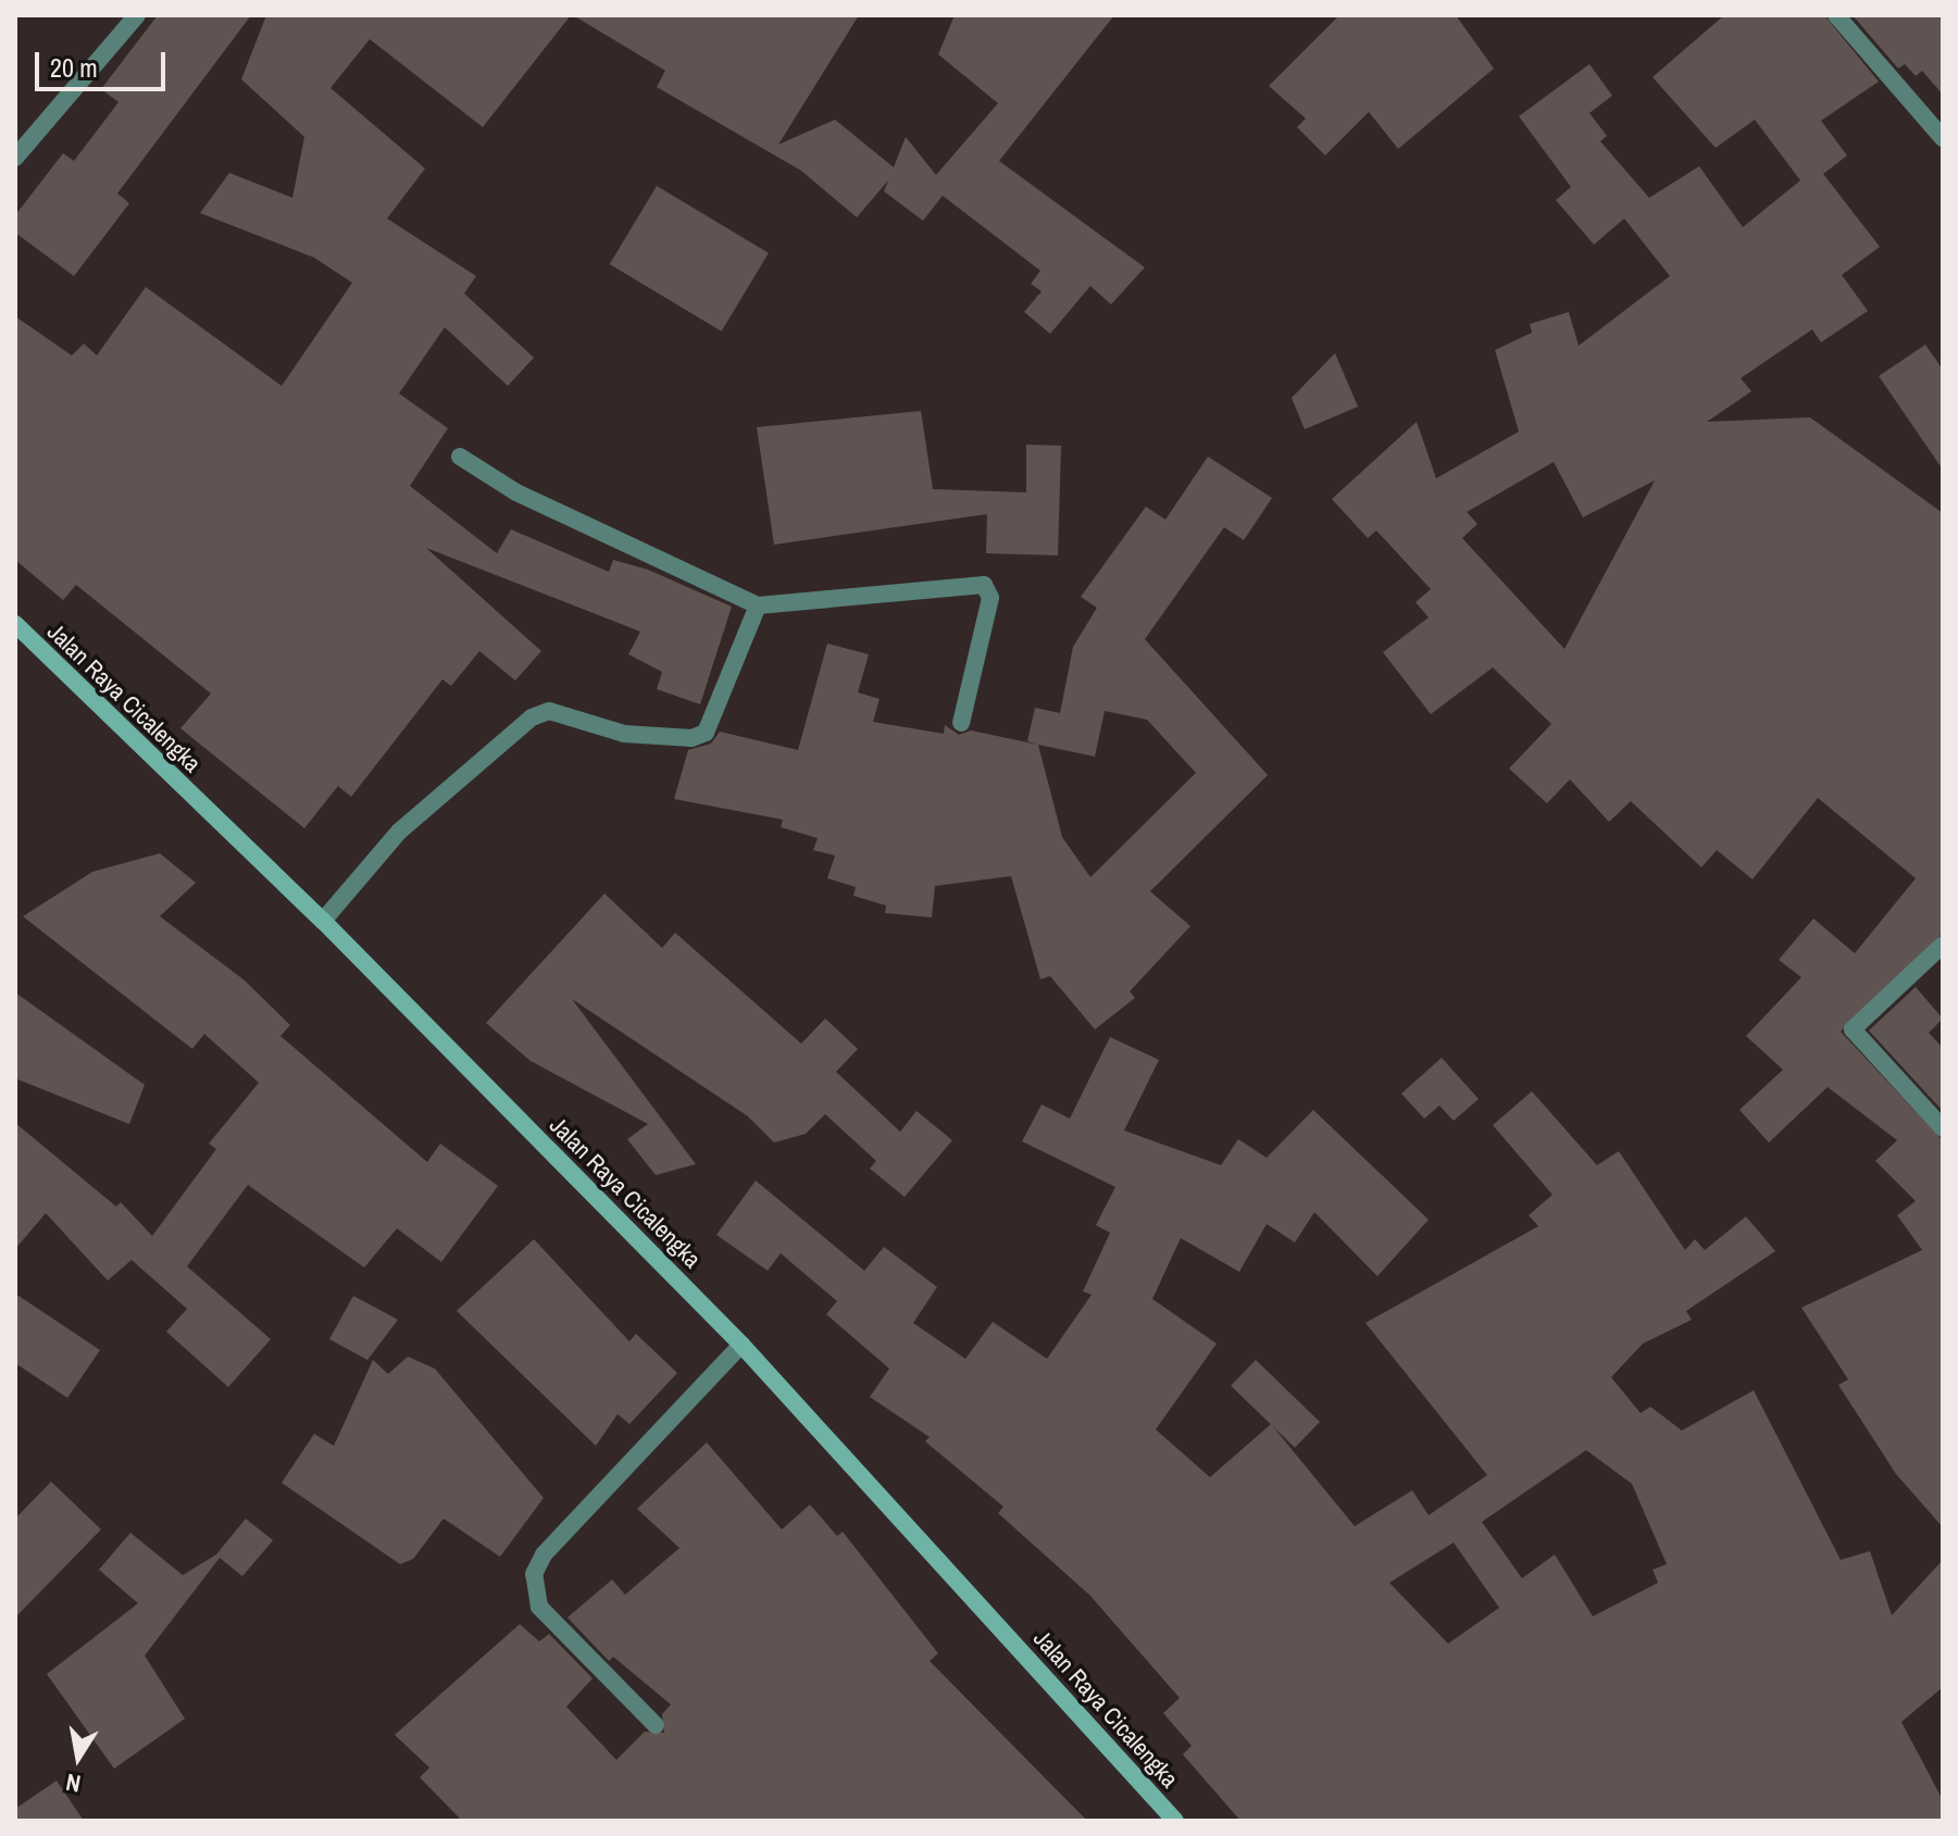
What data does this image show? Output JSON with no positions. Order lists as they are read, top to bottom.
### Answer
{
  "streets": {
    "main road": ["Jalan Raya Cicalengka"]
  },
  "scale_bar": "20 m",
  "north": "bottom"
}
